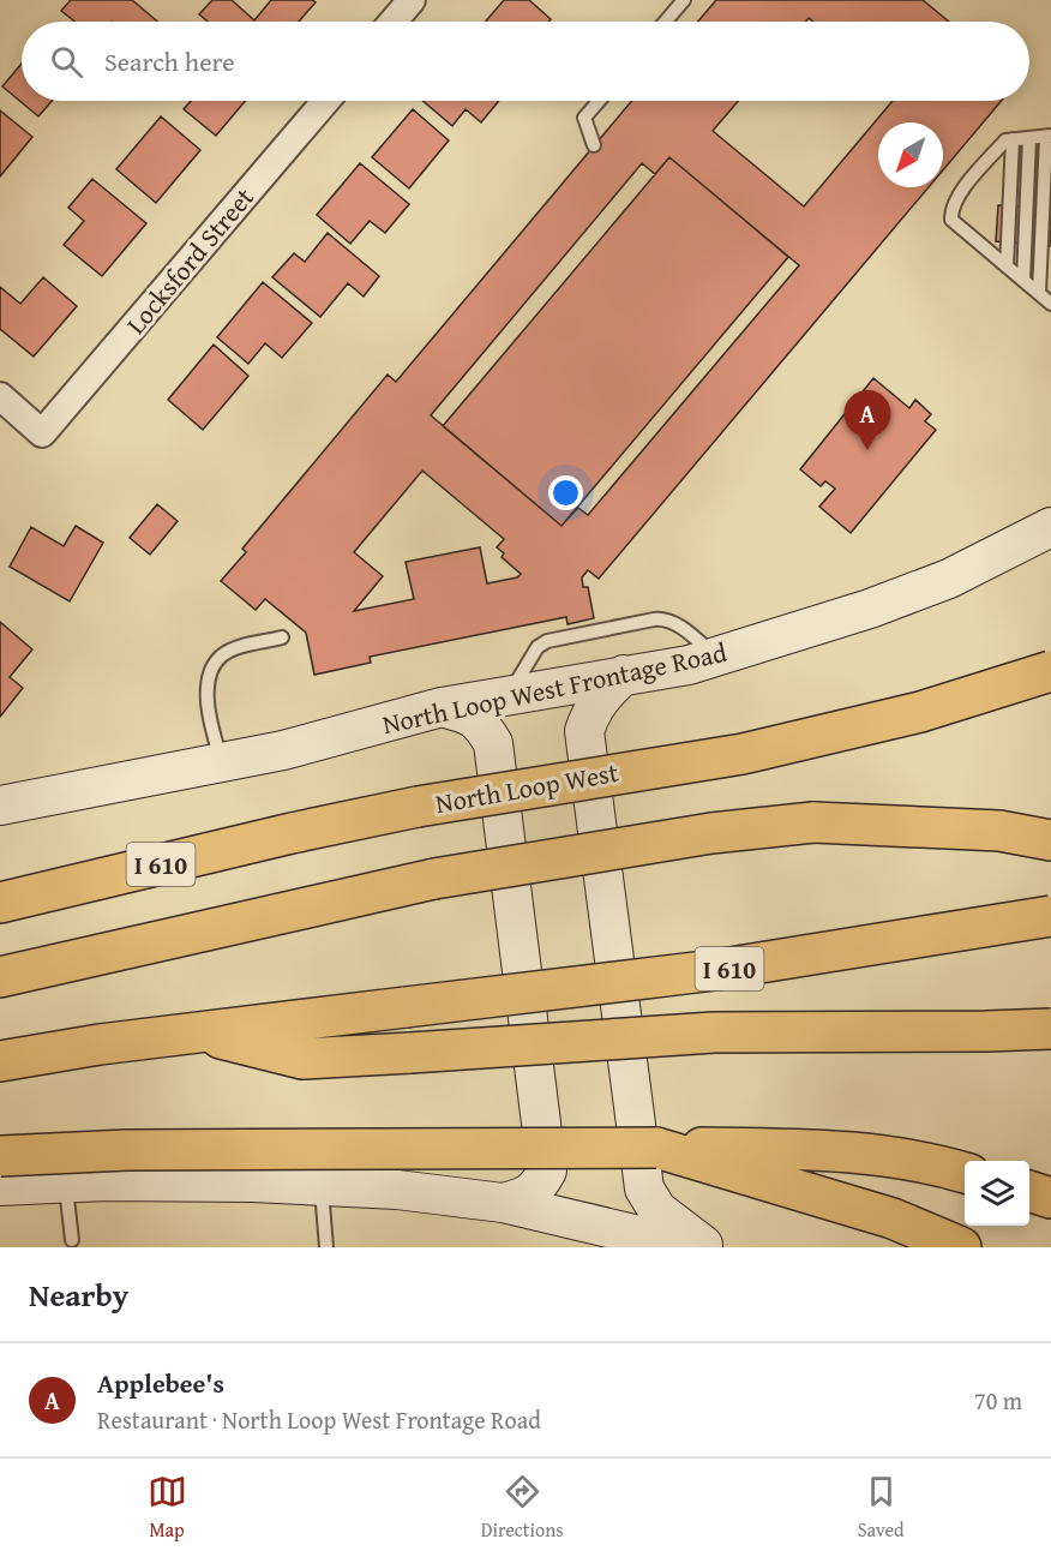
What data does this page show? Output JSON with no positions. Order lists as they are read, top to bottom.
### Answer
{
  "streets": {
    "highway": ["North Loop West", "I 610"],
    "main road": ["North Loop West Frontage Road"],
    "street": ["Locksford Street"]
  },
  "north": "bottom left",
  "page": {
    "search": "Search here",
    "pins": "A",
    "heading": "Nearby",
    "list": [
      {
        "mark": "A",
        "name": "Applebee's",
        "note": "Restaurant · North Loop West Frontage Road",
        "value": "70 m"
      }
    ],
    "nav": ["Map", "Directions", "Saved"]
  }
}
